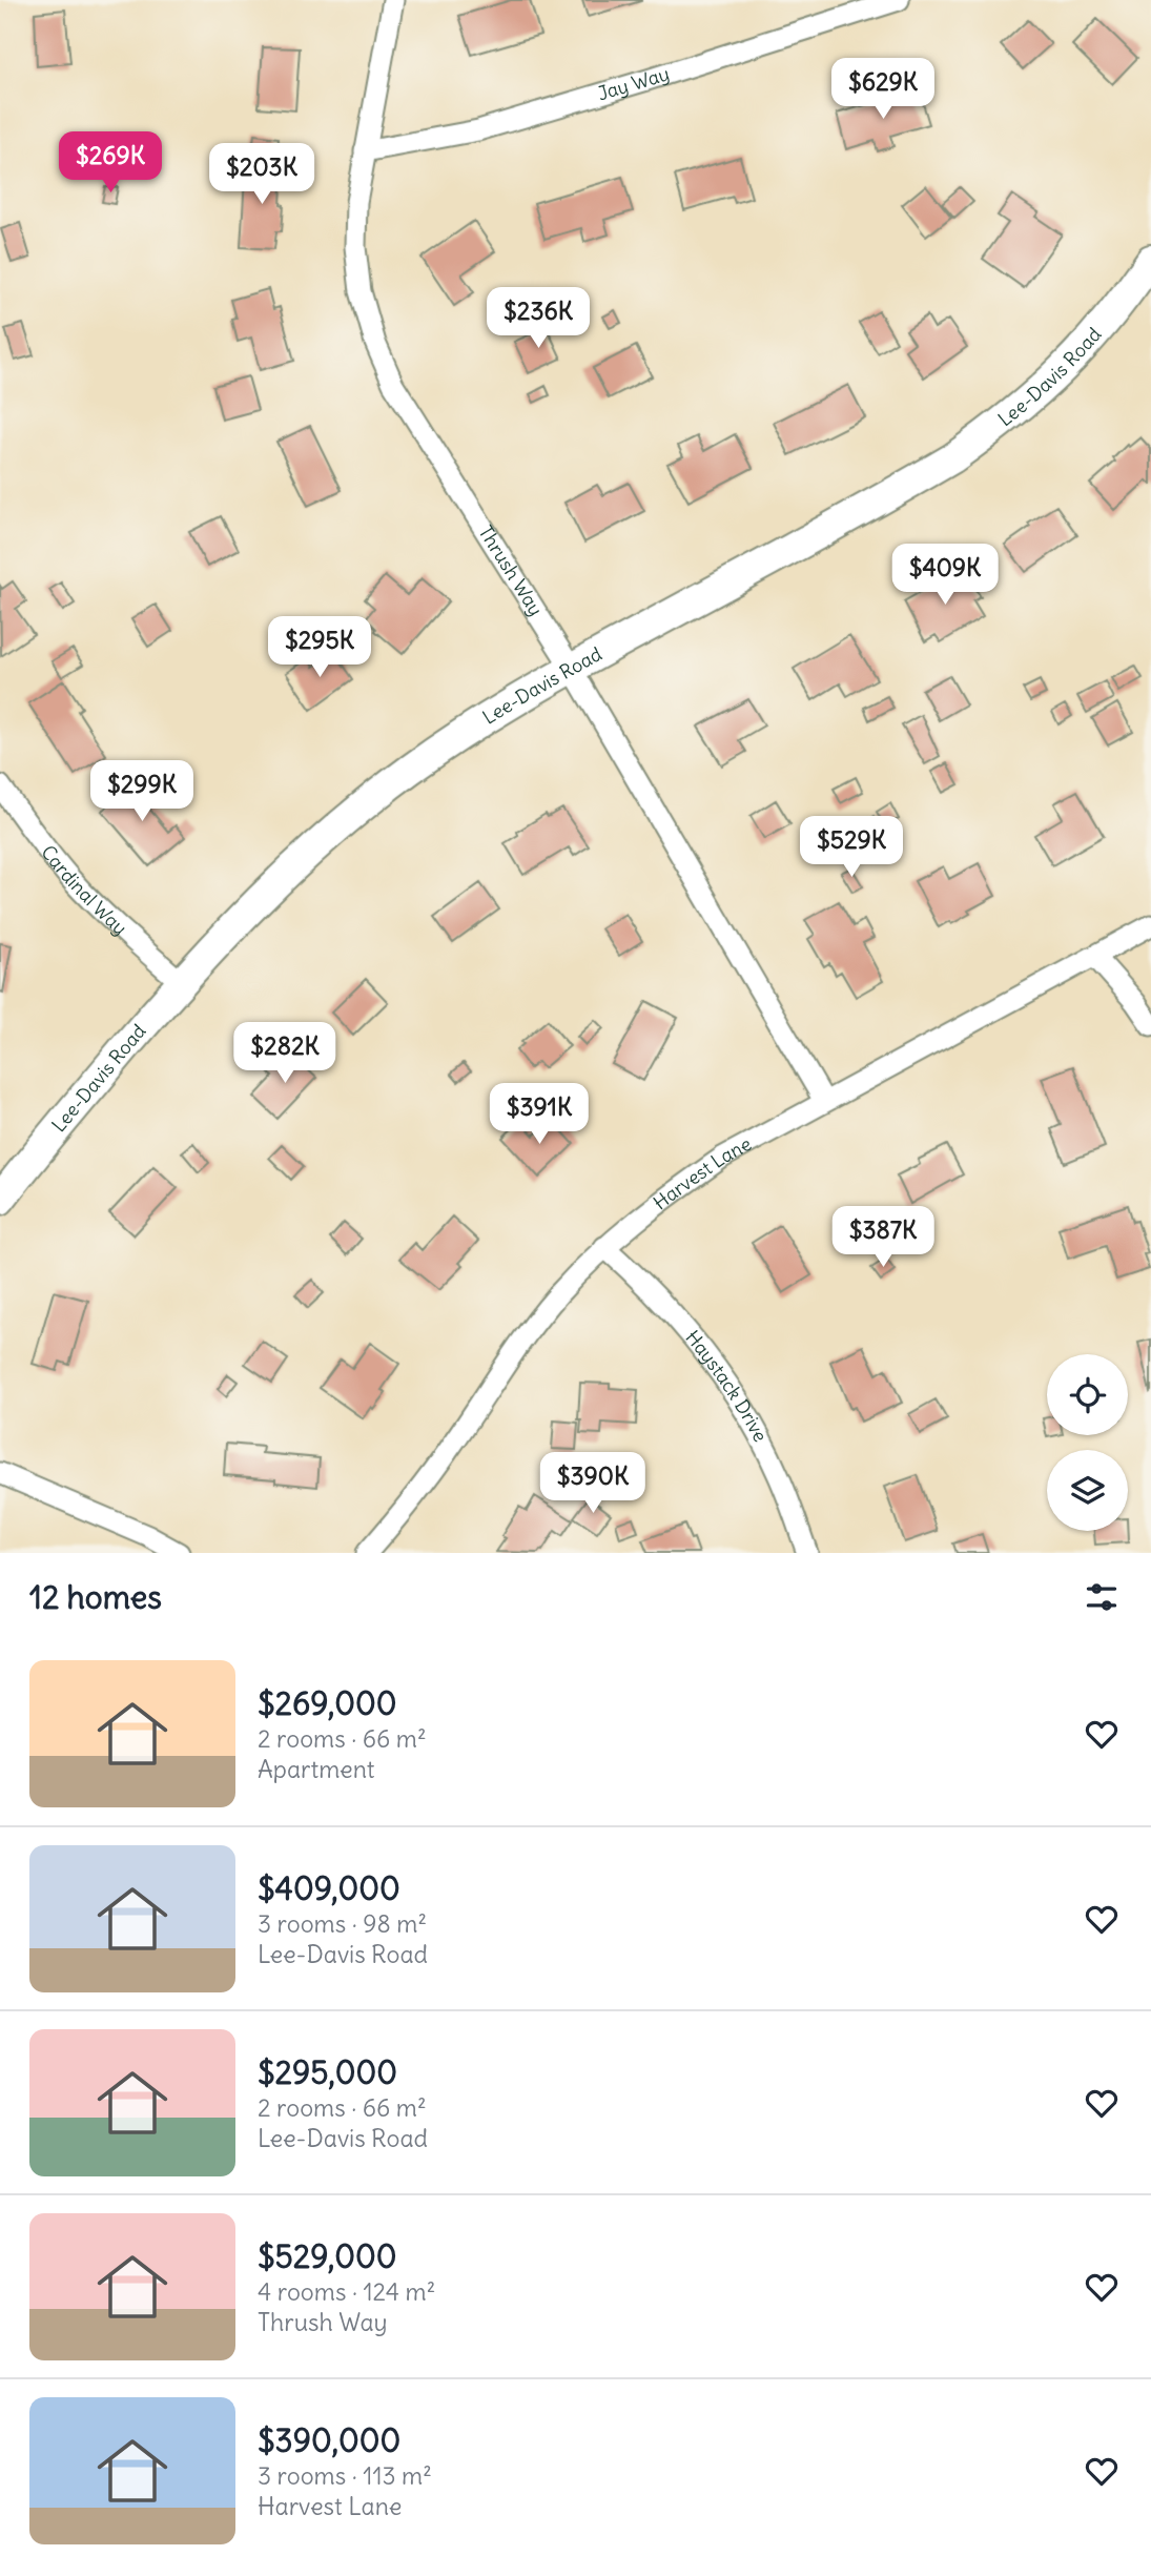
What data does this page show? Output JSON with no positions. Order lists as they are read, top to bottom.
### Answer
{
  "streets": {
    "main road": ["Lee-Davis Road"],
    "street": [
      "Jay Way",
      "Thrush Way",
      "Cardinal Way",
      "Harvest Lane",
      "Haystack Drive"
    ]
  },
  "crossings": [
    ["Jay Way", "Thrush Way"],
    ["Lee-Davis Road", "Thrush Way"],
    ["Lee-Davis Road", "Cardinal Way"],
    ["Thrush Way", "Harvest Lane"],
    ["Harvest Lane", "Haystack Drive"]
  ],
  "page": {
    "price": [
      "$629K",
      "$269K",
      "$203K",
      "$236K",
      "$409K",
      "$295K",
      "$299K",
      "$529K",
      "$282K",
      "$391K",
      "$387K",
      "$390K"
    ],
    "heading": "12 homes",
    "list": [
      {
        "name": "$269,000",
        "note": "2 rooms · 66 m² · Apartment"
      },
      {
        "name": "$409,000",
        "note": "3 rooms · 98 m² · Lee-Davis Road"
      },
      {
        "name": "$295,000",
        "note": "2 rooms · 66 m² · Lee-Davis Road"
      },
      {
        "name": "$529,000",
        "note": "4 rooms · 124 m² · Thrush Way"
      },
      {
        "name": "$390,000",
        "note": "3 rooms · 113 m² · Harvest Lane"
      }
    ]
  }
}
